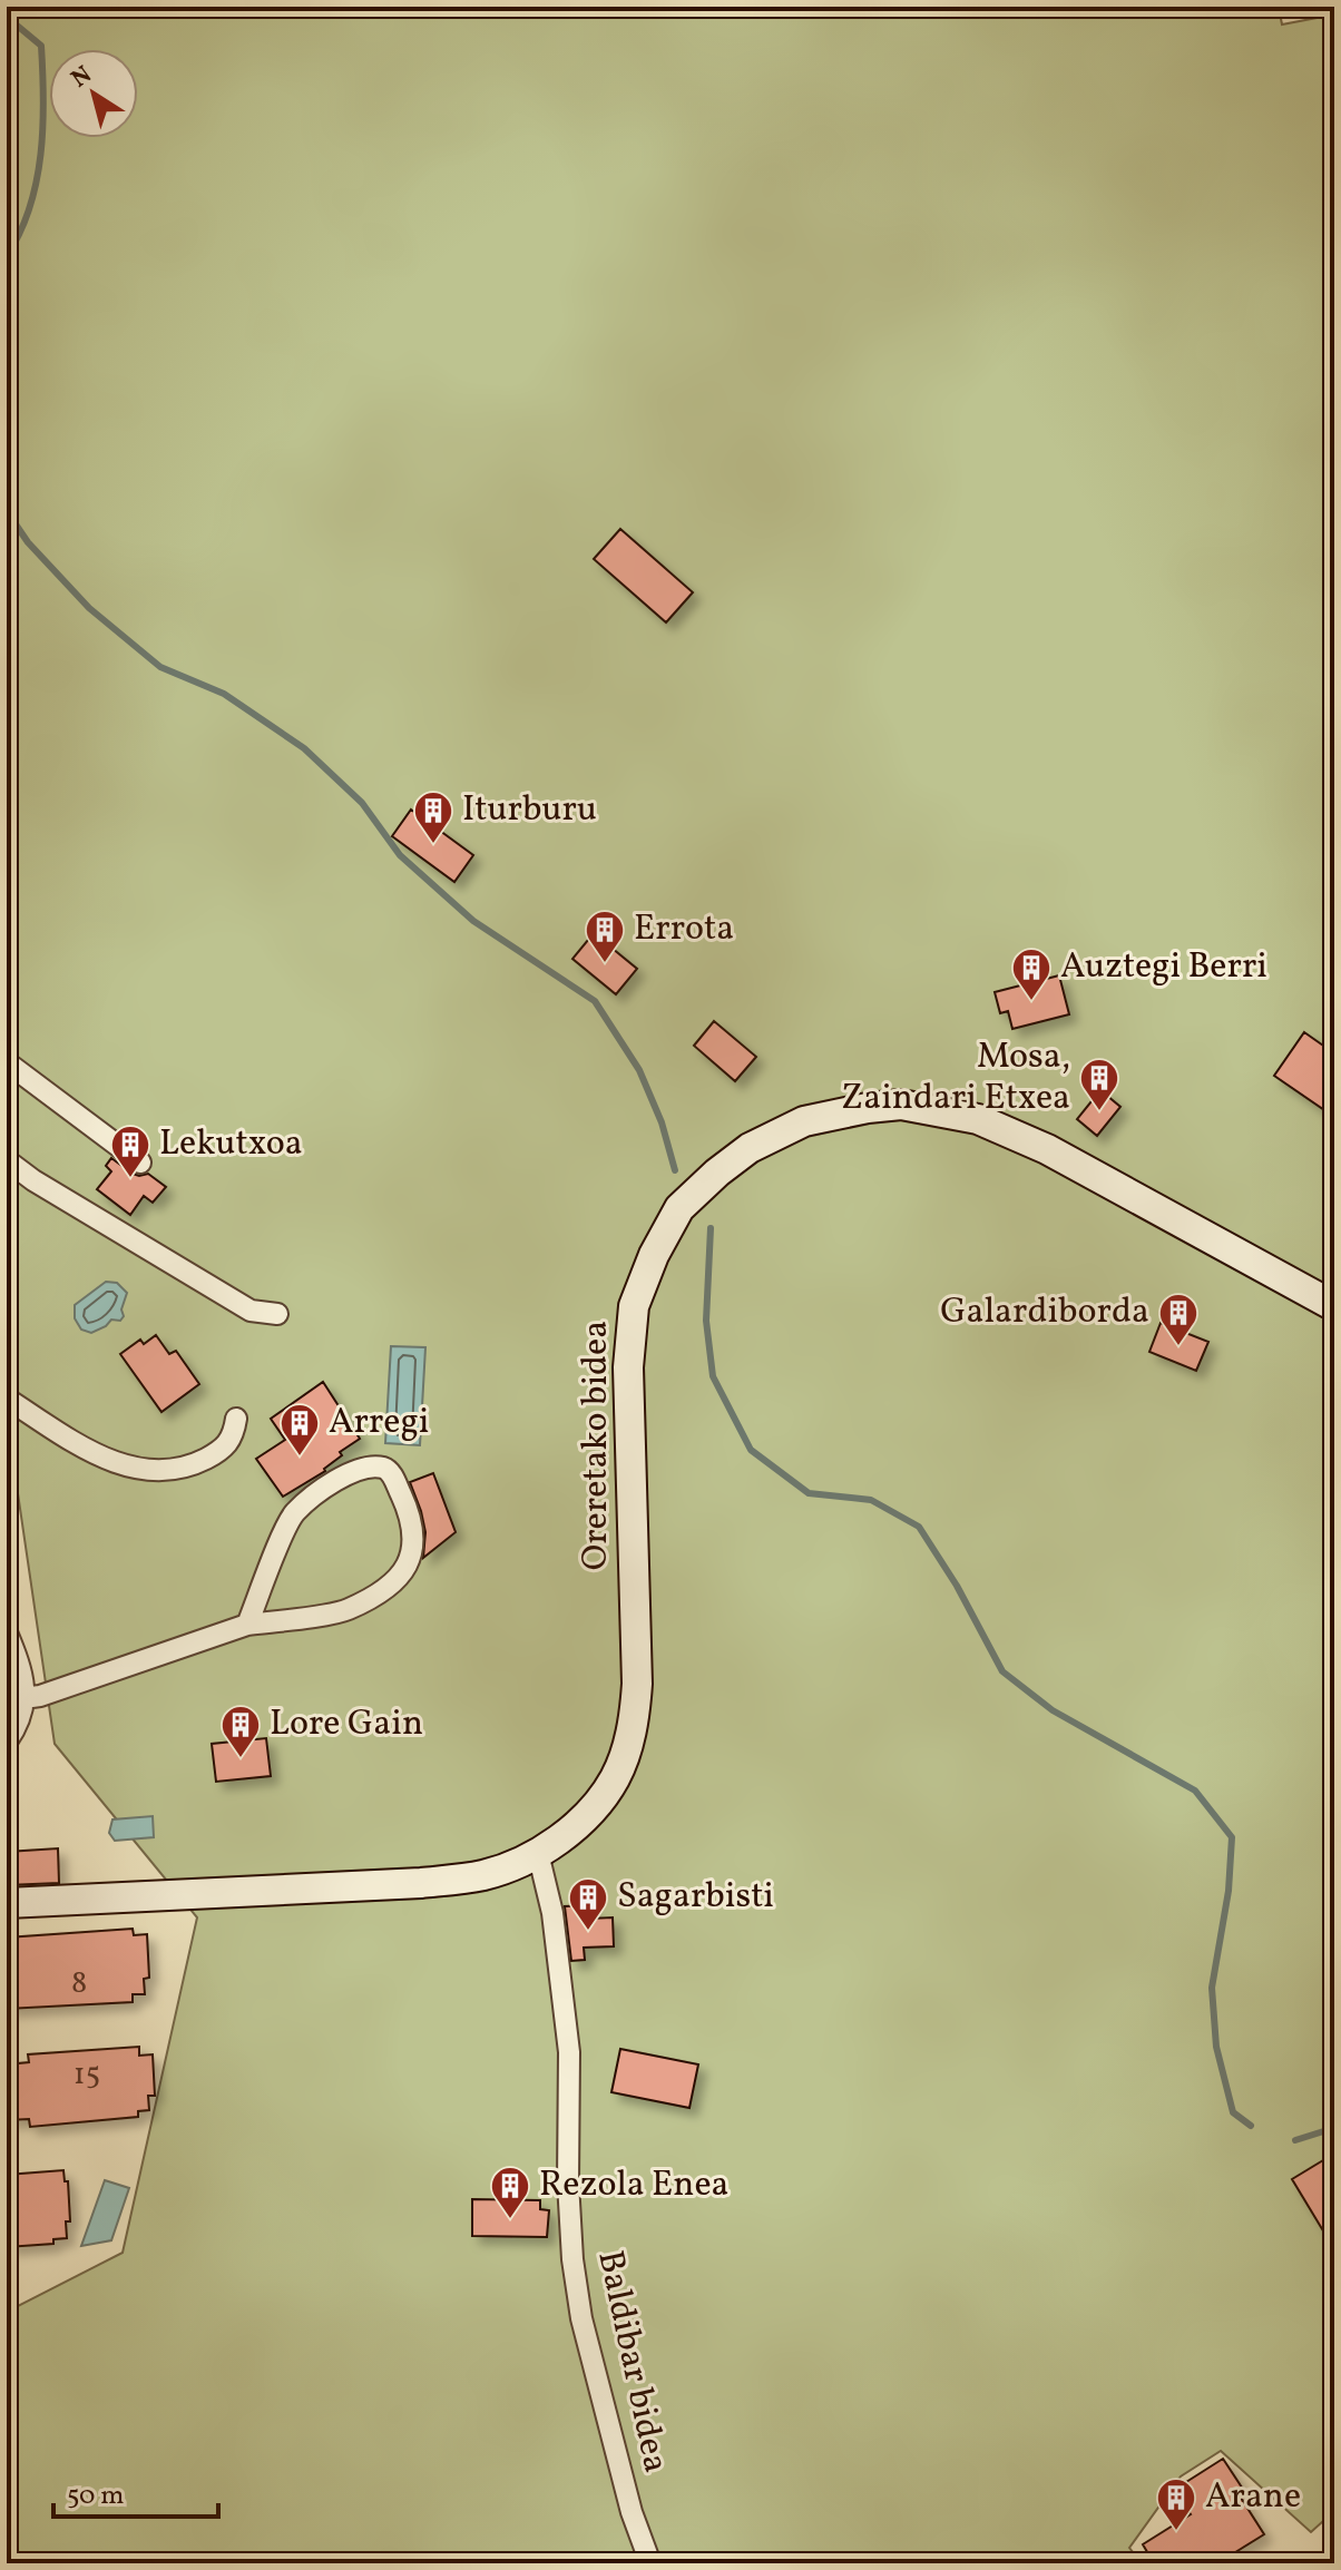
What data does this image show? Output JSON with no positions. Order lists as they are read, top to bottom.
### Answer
{
  "streets": {
    "main road": ["Oreretako bidea"],
    "street": ["Baldibar bidea"]
  },
  "crossings": [
    ["Oreretako bidea", "Baldibar bidea"]
  ],
  "places": {
    "building": [
      "Iturburu",
      "Errota",
      "Auztegi Berri",
      "Mosa, Zaindari Etxea",
      "Lekutxoa",
      "Galardiborda",
      "Arregi",
      "Lore Gain",
      "Sagarbisti",
      "Rezola Enea",
      "Arane"
    ]
  },
  "house_numbers": ["8", "15"],
  "scale_bar": "50 m",
  "north": "top left"
}
